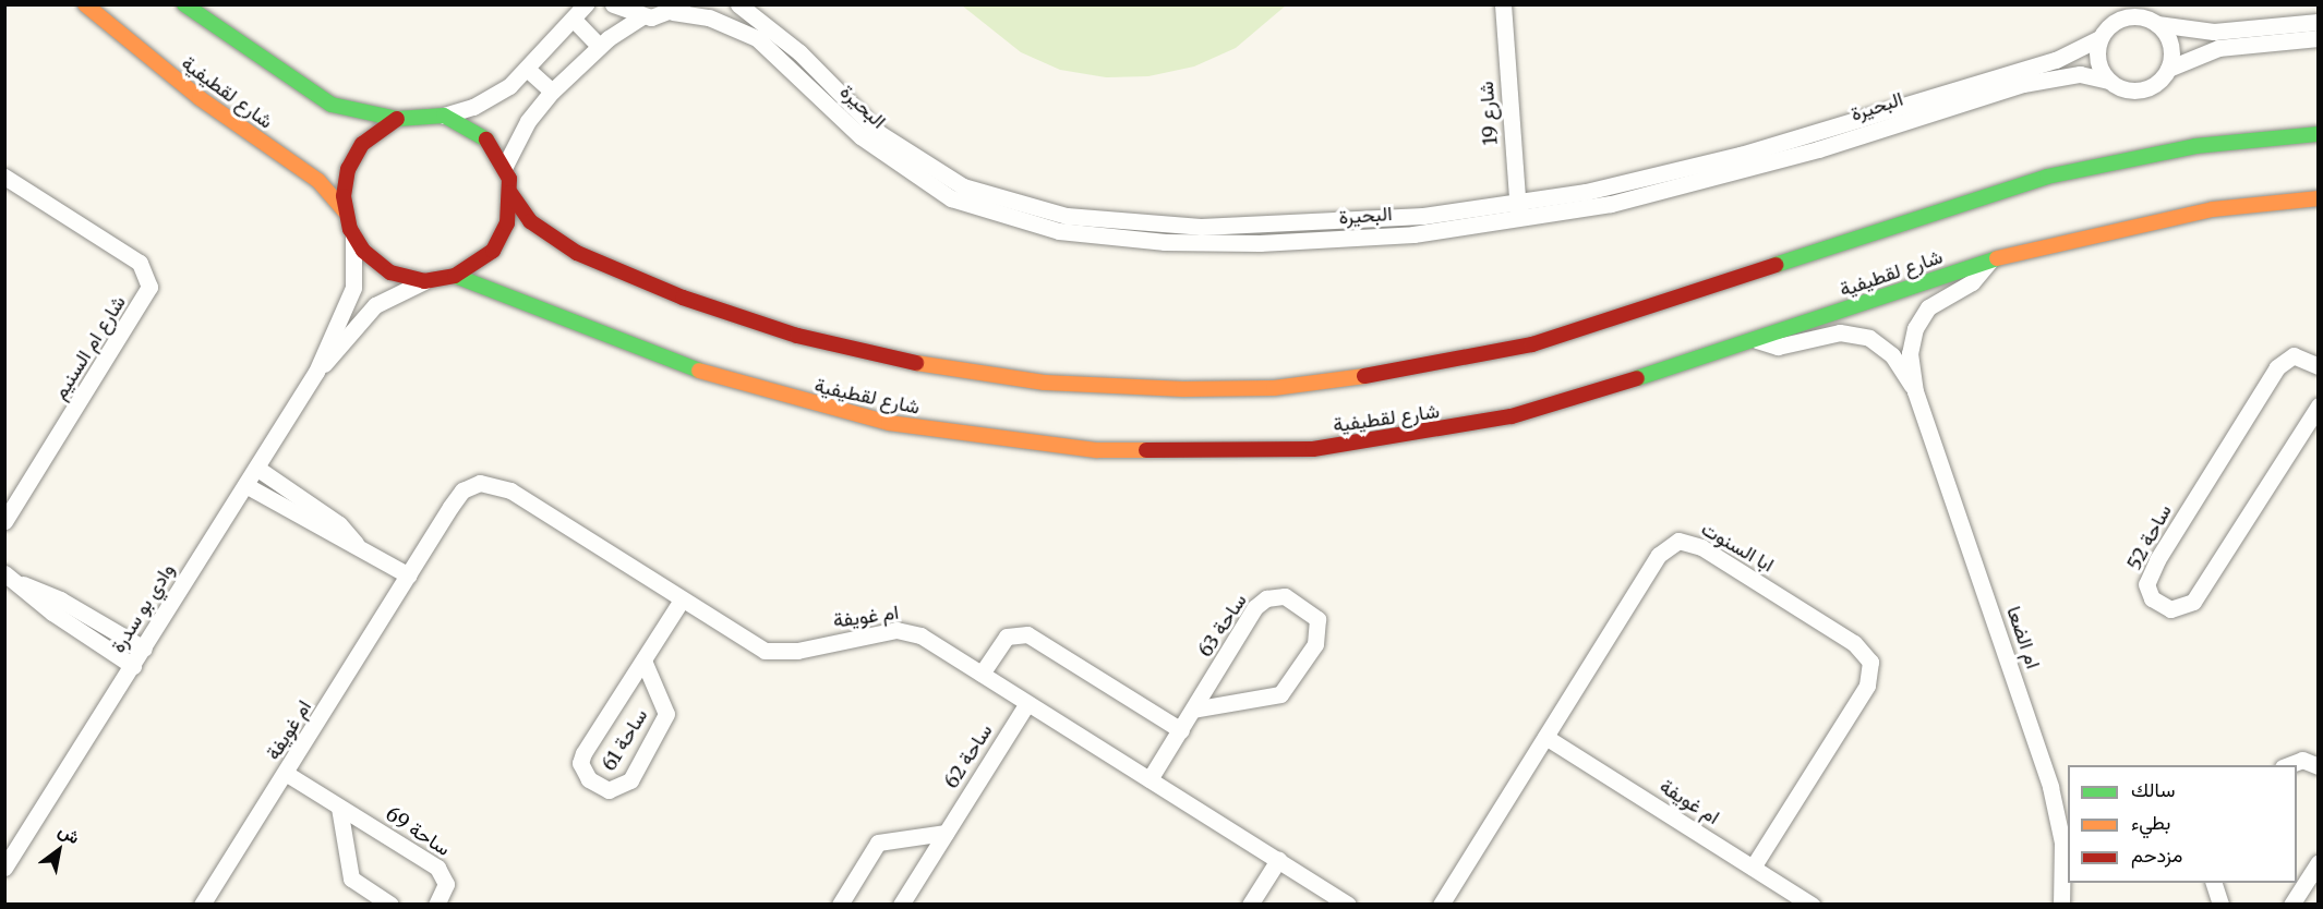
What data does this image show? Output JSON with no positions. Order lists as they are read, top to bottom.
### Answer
{
  "streets": {
    "street": [
      "شارع لقطيفية",
      "البحيرة",
      "شارع 19",
      "شارع ام السنيم",
      "ساحة 52",
      "ابا السنوت",
      "وادي بو سدرة",
      "ام غويفة",
      "ساحة 63",
      "ام الضعا",
      "ساحة 61",
      "ساحة 62",
      "ساحة 69"
    ]
  },
  "crossings": [
    ["شارع لقطيفية", "وادي بو سدرة"],
    ["شارع لقطيفية", "ام الضعا"],
    ["البحيرة", "شارع 19"],
    ["ابا السنوت", "ام غويفة"],
    ["ام غويفة", "ساحة 63"],
    ["ام غويفة", "ساحة 61"],
    ["ام غويفة", "ساحة 62"],
    ["ام غويفة", "ساحة 69"]
  ],
  "legend": ["سالك", "بطيء", "مزدحم"],
  "north": "top right"
}
